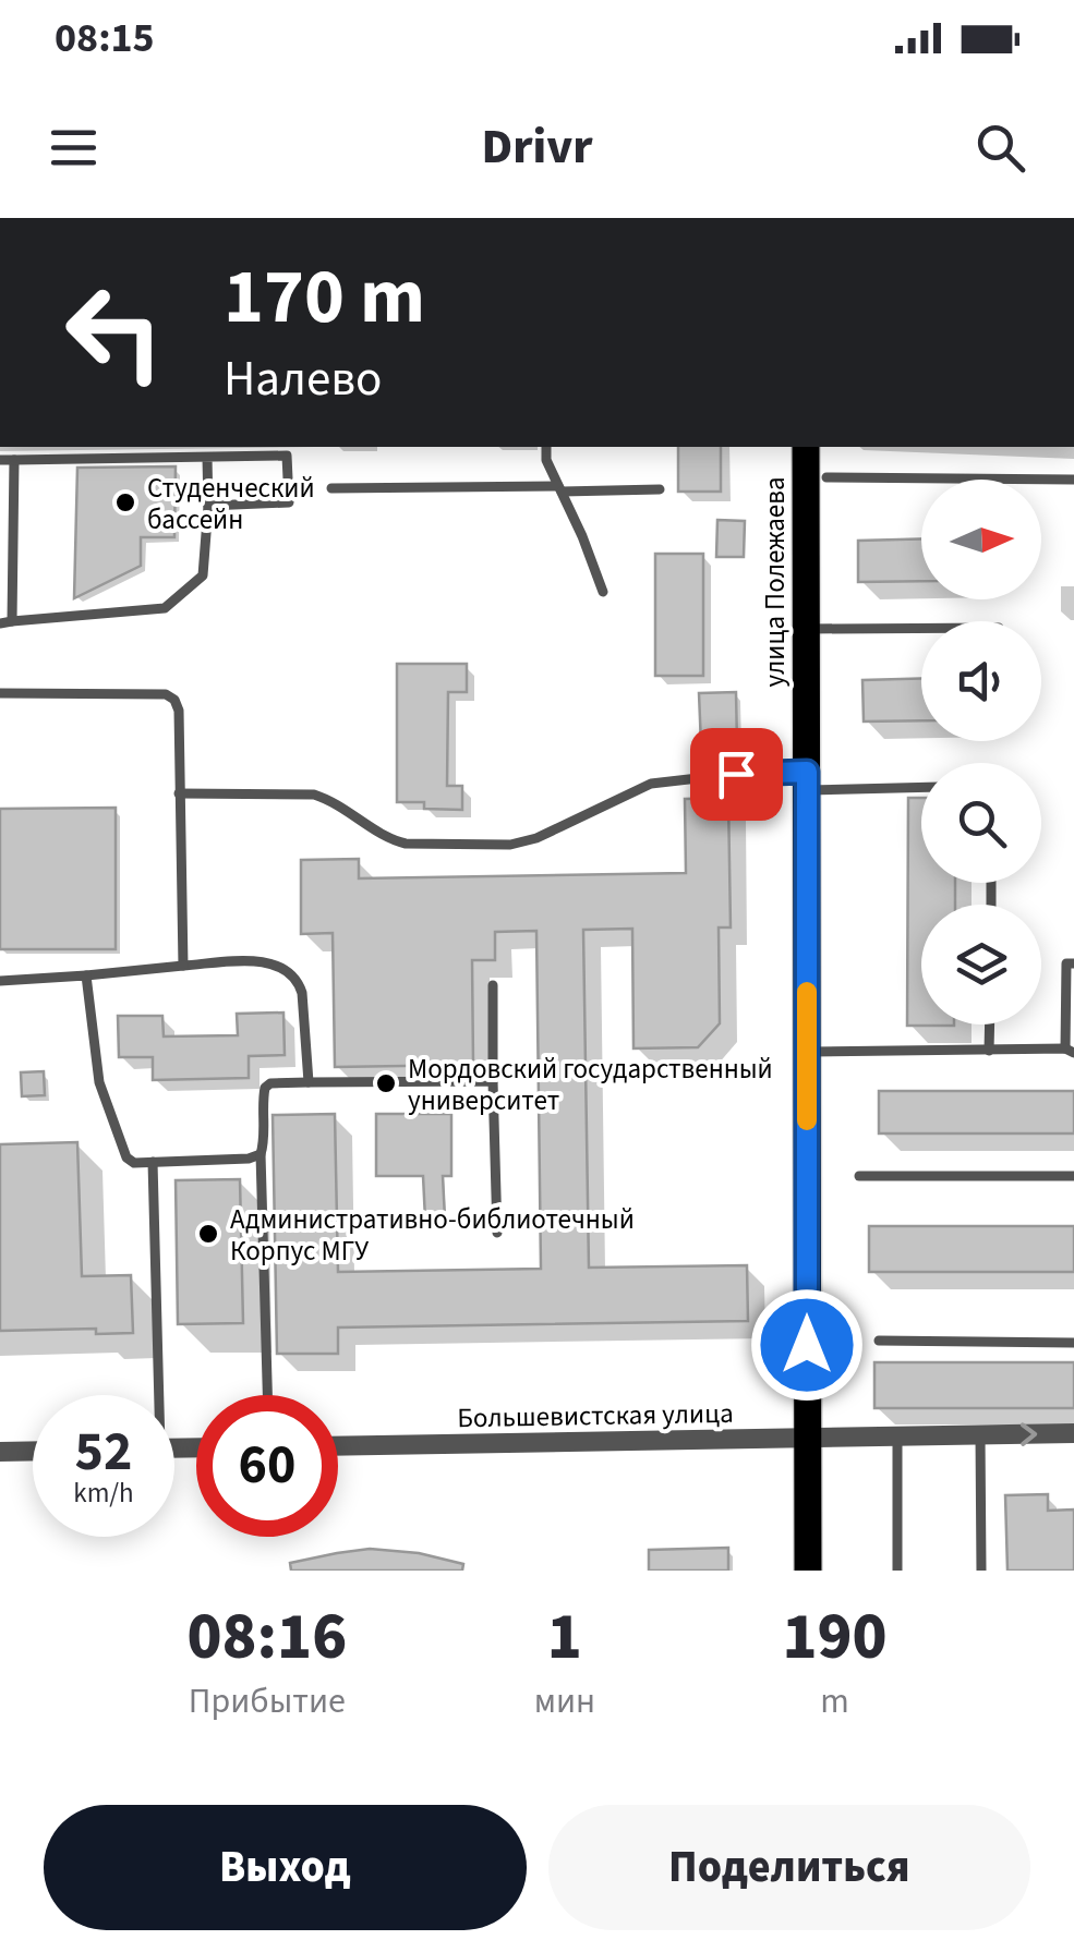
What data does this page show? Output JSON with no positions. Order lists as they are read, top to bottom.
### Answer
{
  "streets": {
    "main road": ["улица Полежаева"],
    "street": ["Большевистская улица"]
  },
  "crossings": [
    ["улица Полежаева", "Большевистская улица"]
  ],
  "places": ["Студенческий бассейн", "Мордовский государственный университет", "Административно-библиотечный Корпус МГУ"],
  "north": "right",
  "page": {
    "status": "08:15",
    "header": "Drivr",
    "turn": ["170 m", "Налево"],
    "speed": "52 km/h",
    "limit": "60",
    "eta": [
      "08:16",
      "Прибытие",
      "1",
      "мин",
      "190",
      "m"
    ],
    "buttons": ["Выход", "Поделиться"]
  }
}
